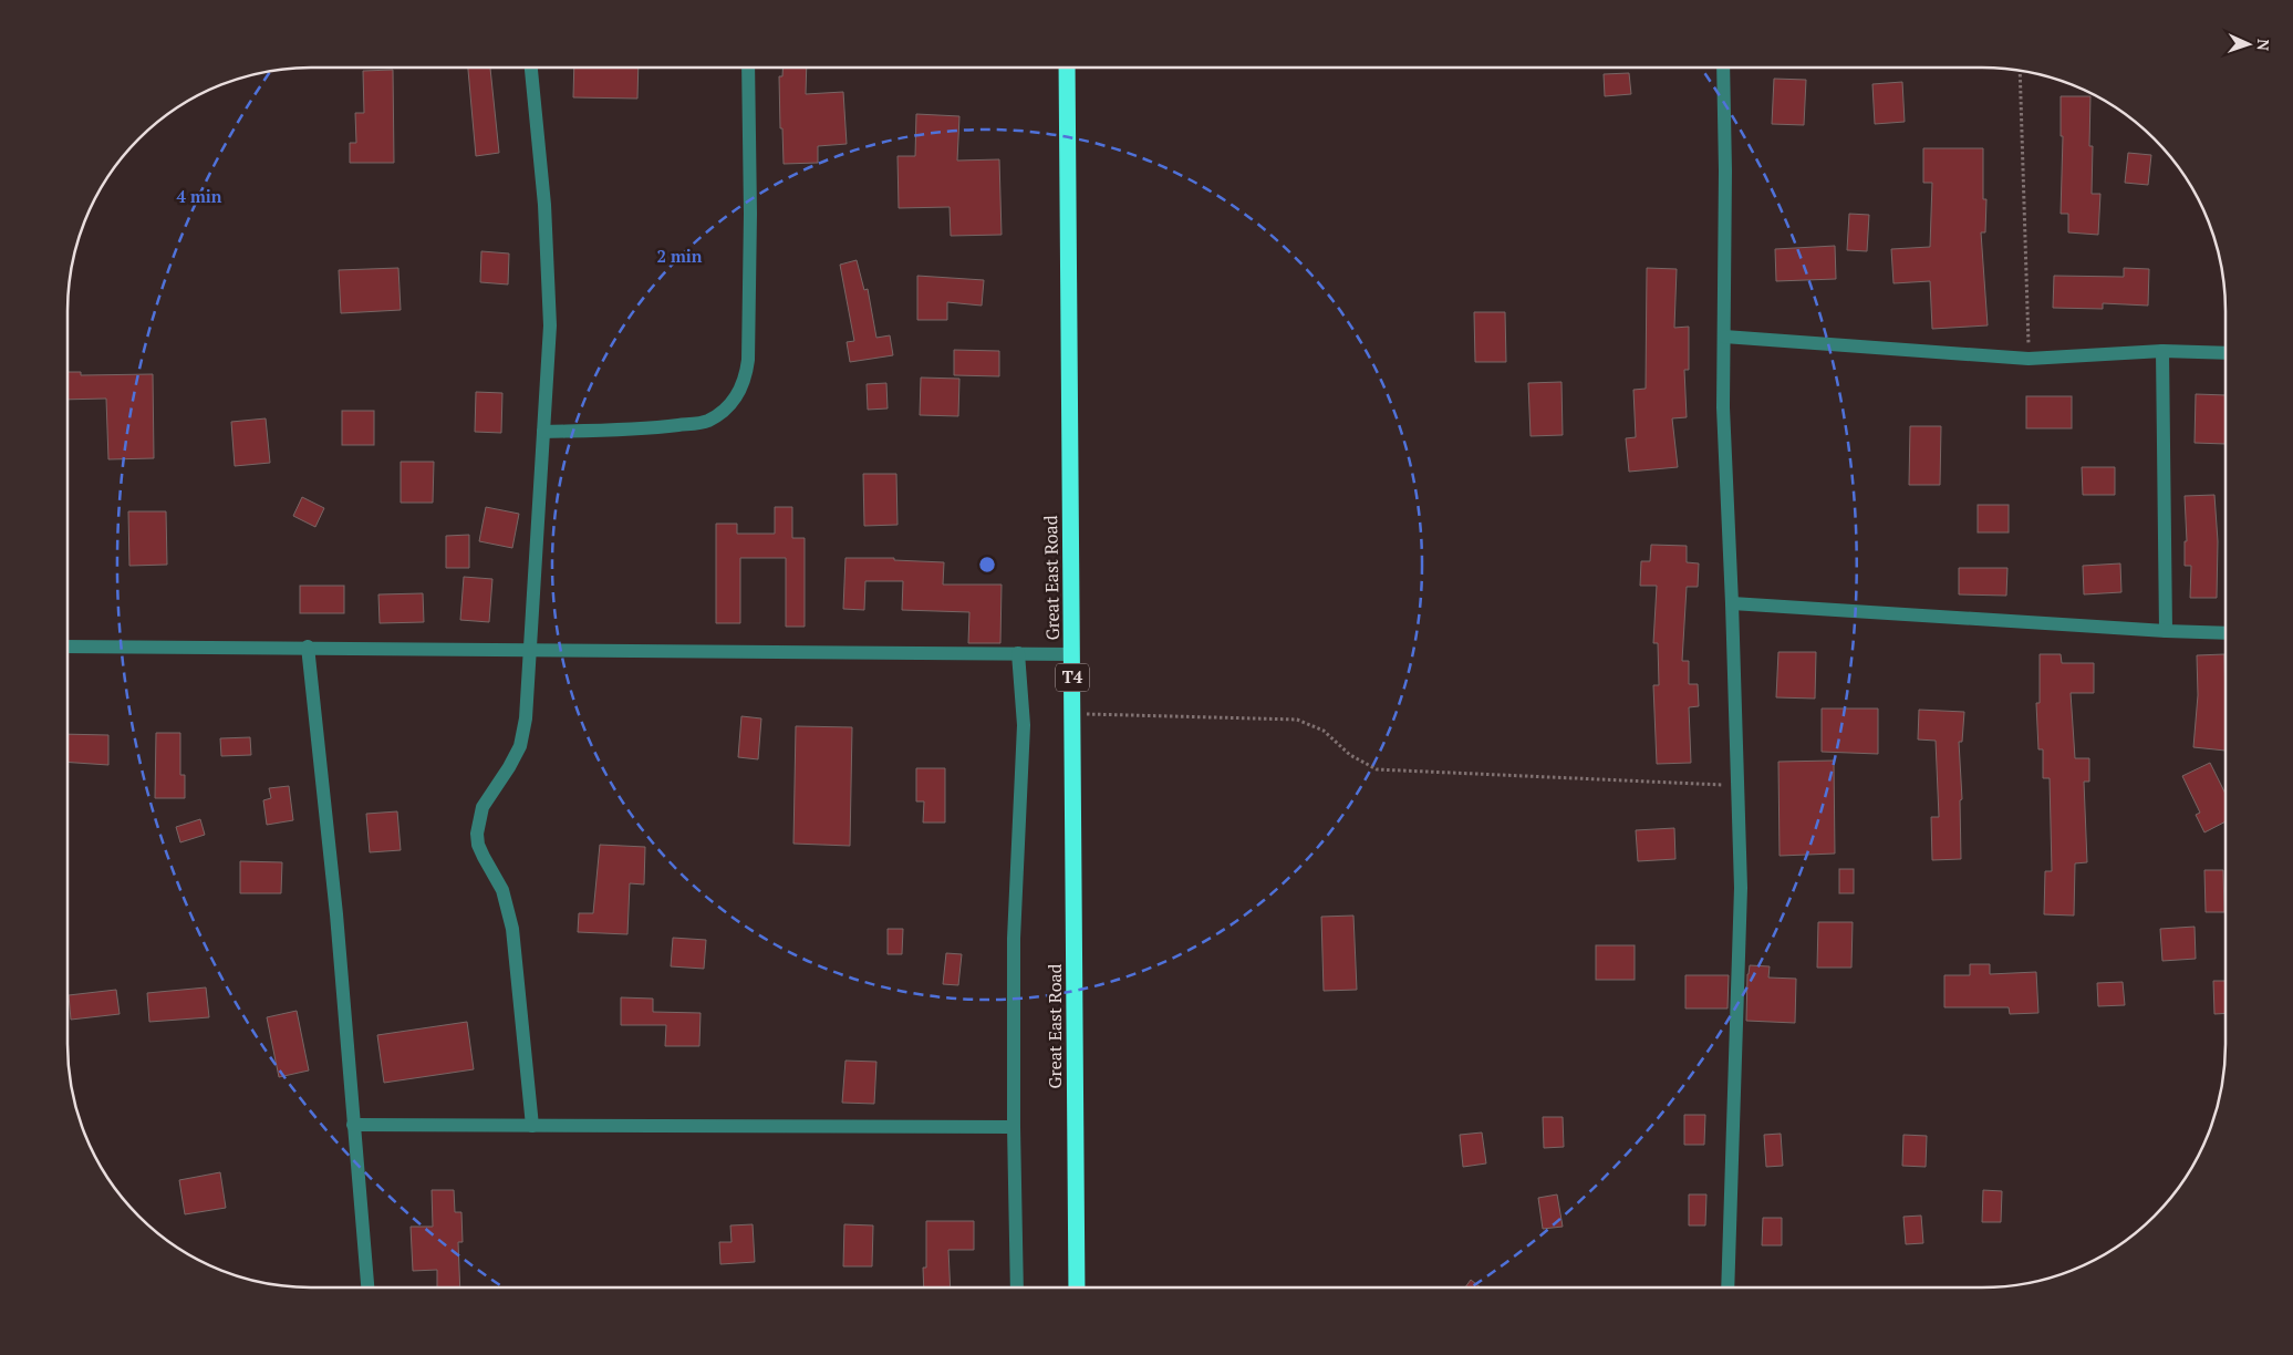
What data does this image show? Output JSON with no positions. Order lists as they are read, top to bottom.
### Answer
{
  "streets": {
    "highway": ["Great East Road", "T4"]
  },
  "north": "right",
  "rings": ["4 min", "2 min"]
}
